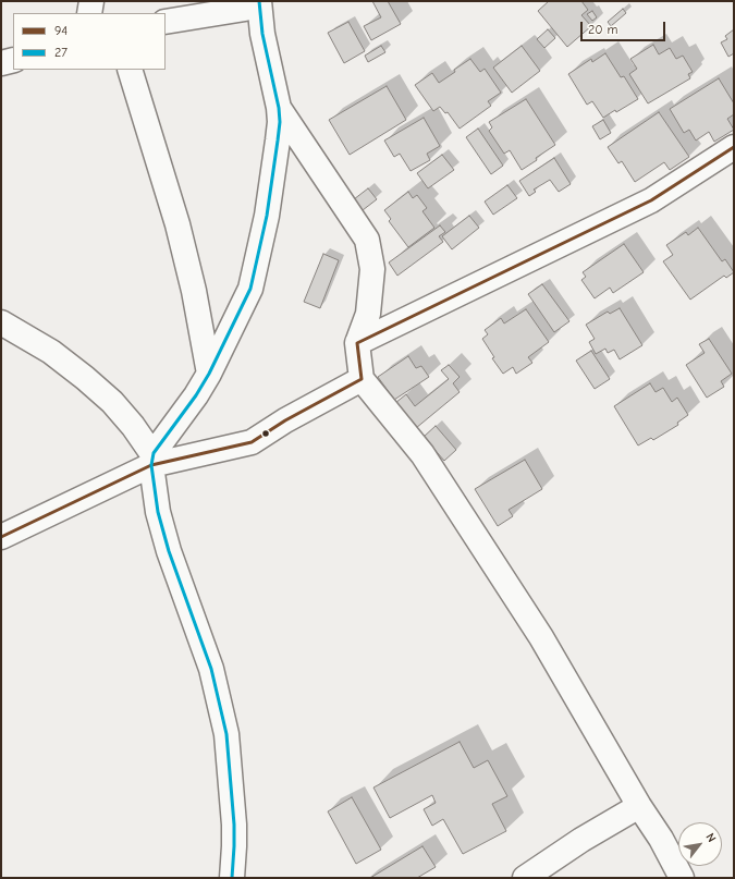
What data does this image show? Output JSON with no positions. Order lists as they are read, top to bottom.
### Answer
{
  "lines": ["transit line 27", "transit line 94"],
  "legend": ["94", "27"],
  "scale_bar": "20 m",
  "north": "top right"
}
